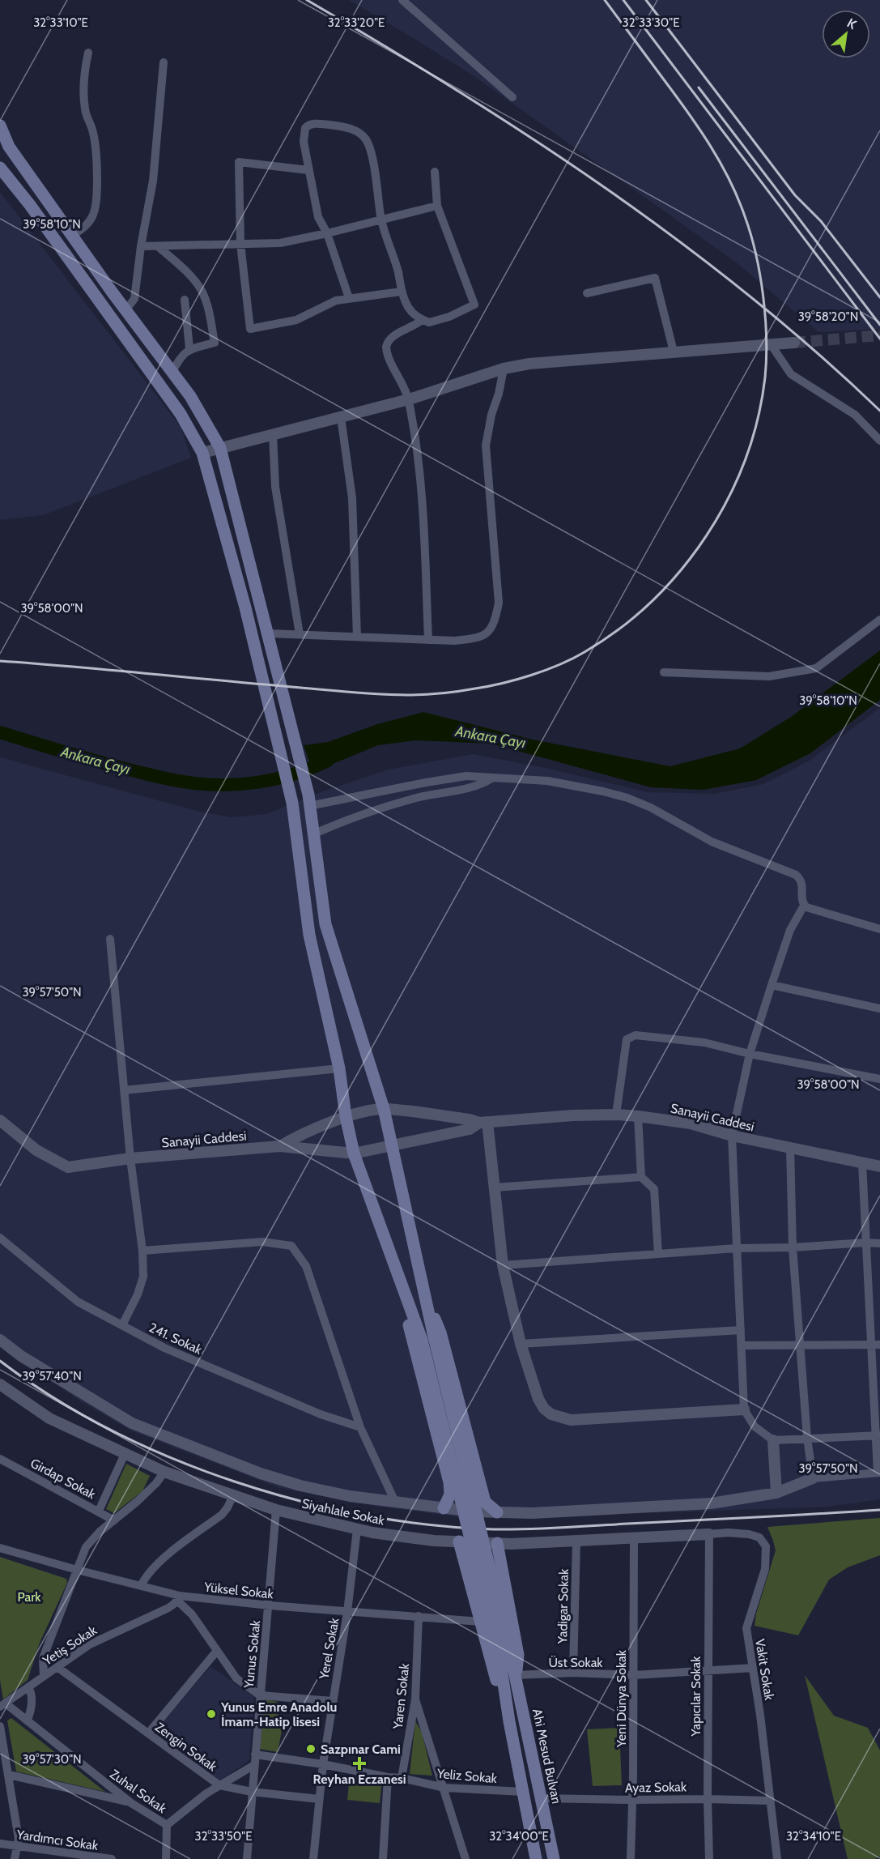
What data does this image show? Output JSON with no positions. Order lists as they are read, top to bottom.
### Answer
{
  "streets": {
    "main road": ["Ahi Mesud Bulvarı"],
    "street": [
      "Sanayii Caddesi",
      "241. Sokak",
      "Girdap Sokak",
      "Siyahlale Sokak",
      "Yüksel Sokak",
      "Yadigar Sokak",
      "Yetiş Sokak",
      "Yerel Sokak",
      "Yunus Sokak",
      "Üst Sokak",
      "Vakit Sokak",
      "Yaren Sokak",
      "Yapıcılar Sokak",
      "Yeni Dünya Sokak",
      "Zengin Sokak",
      "Yeliz Sokak",
      "Ayaz Sokak",
      "Zuhal Sokak",
      "Yardımcı Sokak"
    ]
  },
  "crossings": [
    ["Siyahlale Sokak", "Yadigar Sokak"],
    ["Siyahlale Sokak", "Yerel Sokak"],
    ["Siyahlale Sokak", "Yunus Sokak"],
    ["Siyahlale Sokak", "Vakit Sokak"],
    ["Siyahlale Sokak", "Yapıcılar Sokak"],
    ["Siyahlale Sokak", "Yeni Dünya Sokak"],
    ["Yüksel Sokak", "Yetiş Sokak"],
    ["Yüksel Sokak", "Yerel Sokak"],
    ["Yüksel Sokak", "Yunus Sokak"],
    ["Yüksel Sokak", "Yaren Sokak"],
    ["Yadigar Sokak", "Üst Sokak"],
    ["Yetiş Sokak", "Zengin Sokak"],
    ["Yetiş Sokak", "Zuhal Sokak"],
    ["Yerel Sokak", "Zengin Sokak"],
    ["Yerel Sokak", "Yeliz Sokak"],
    ["Yunus Sokak", "Zengin Sokak"],
    ["Yunus Sokak", "Yeliz Sokak"],
    ["Üst Sokak", "Vakit Sokak"],
    ["Üst Sokak", "Yapıcılar Sokak"],
    ["Üst Sokak", "Yeni Dünya Sokak"],
    ["Üst Sokak", "Ahi Mesud Bulvarı"],
    ["Vakit Sokak", "Yapıcılar Sokak"],
    ["Vakit Sokak", "Ayaz Sokak"],
    ["Yaren Sokak", "Yeliz Sokak"],
    ["Yapıcılar Sokak", "Ayaz Sokak"],
    ["Yeni Dünya Sokak", "Ayaz Sokak"],
    ["Ahi Mesud Bulvarı", "Ayaz Sokak"]
  ],
  "water": ["Ankara Çayı"],
  "parks": ["Park"],
  "places": {
    "other": ["Yunus Emre Anadolu İmam-Hatip lisesi", "Sazpınar Cami"],
    "health": ["Reyhan Eczanesi"]
  },
  "north": "top right",
  "coordinates": [
    "32°33'10\"E",
    "32°33'20\"E",
    "32°33'30\"E",
    "39°58'10\"N",
    "39°58'20\"N",
    "39°58'00\"N",
    "39°57'50\"N",
    "39°57'40\"N",
    "39°57'30\"N",
    "32°33'50\"E",
    "32°34'00\"E",
    "32°34'10\"E"
  ]
}
